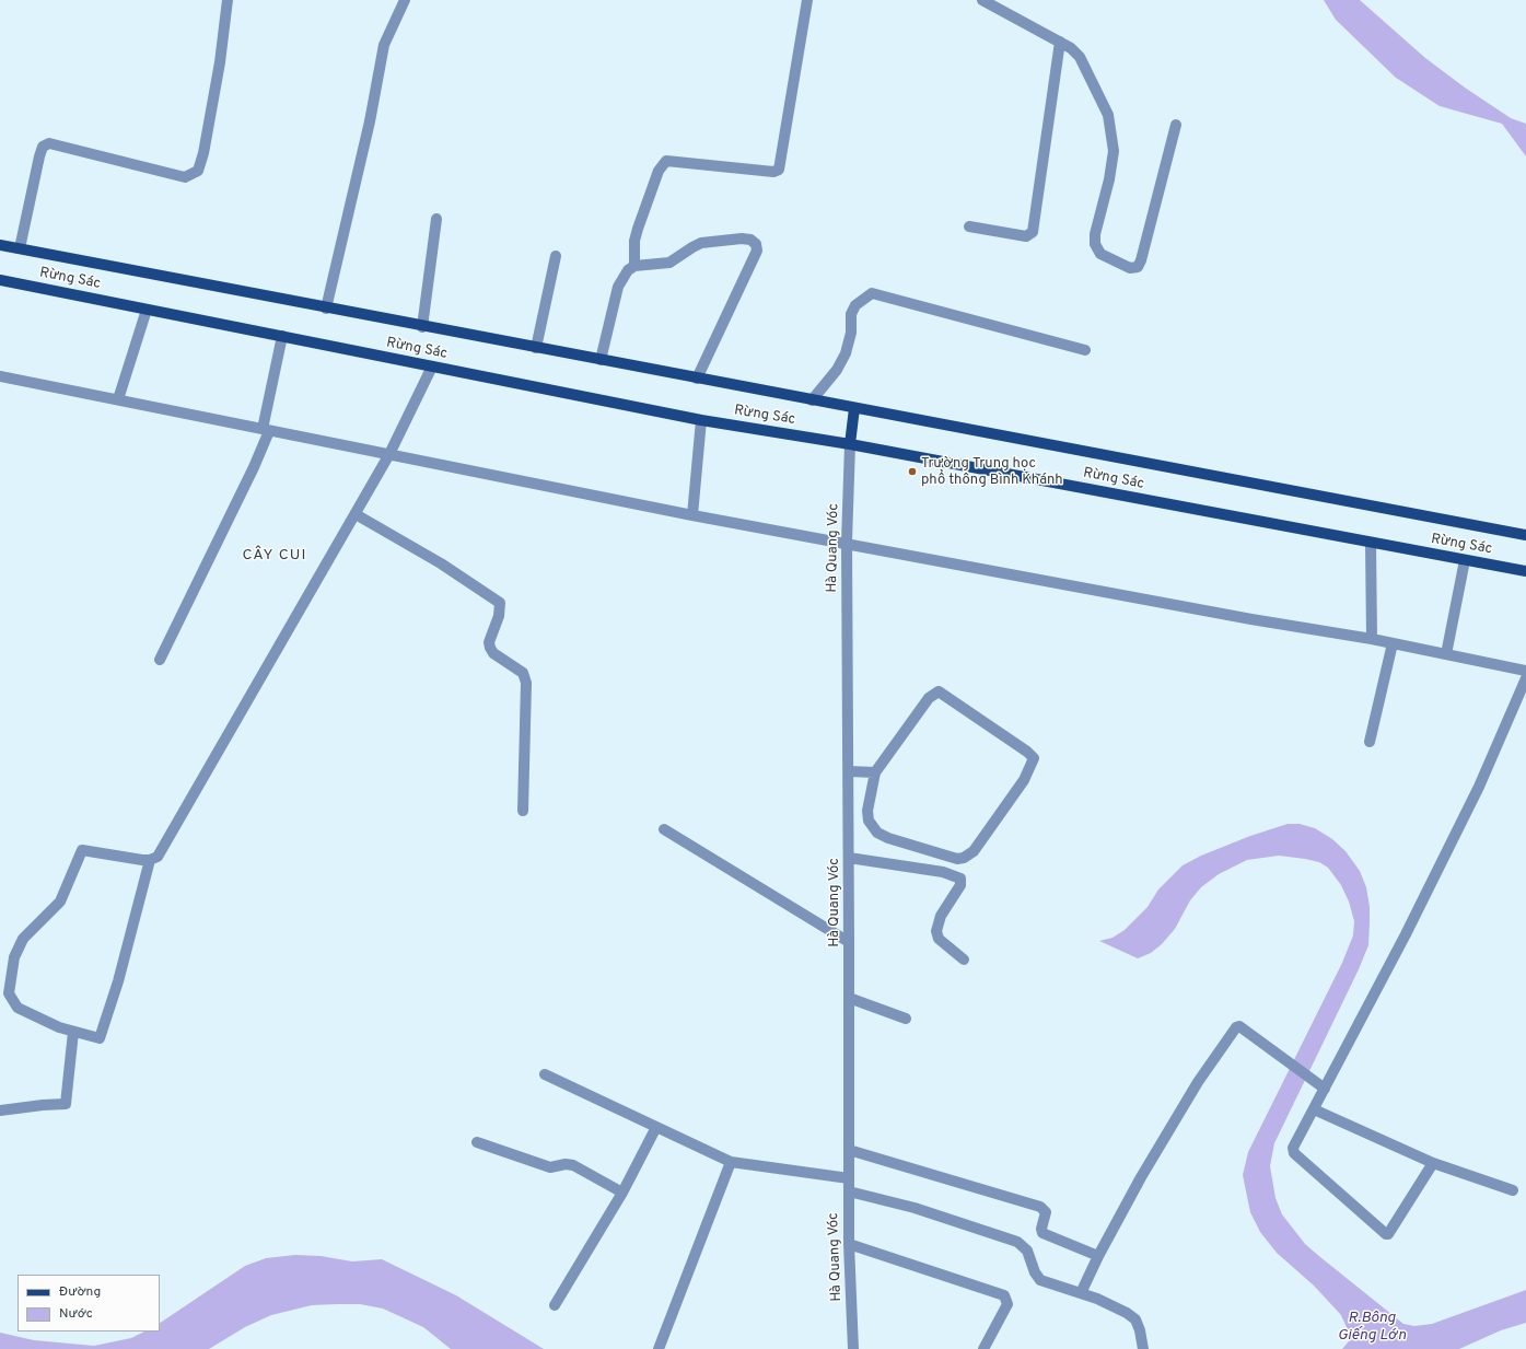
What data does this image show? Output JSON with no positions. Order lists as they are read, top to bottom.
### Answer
{
  "streets": {
    "main road": ["Rừng Sác"],
    "street": ["Hà Quang Vóc"]
  },
  "crossings": [
    ["Rừng Sác", "Hà Quang Vóc"]
  ],
  "districts": ["CÂY CUI"],
  "water": ["R.Bông Giếng Lớn"],
  "places": ["Trường Trung học phổ thông Bình Khánh"],
  "legend": ["Đường", "Nước"]
}
